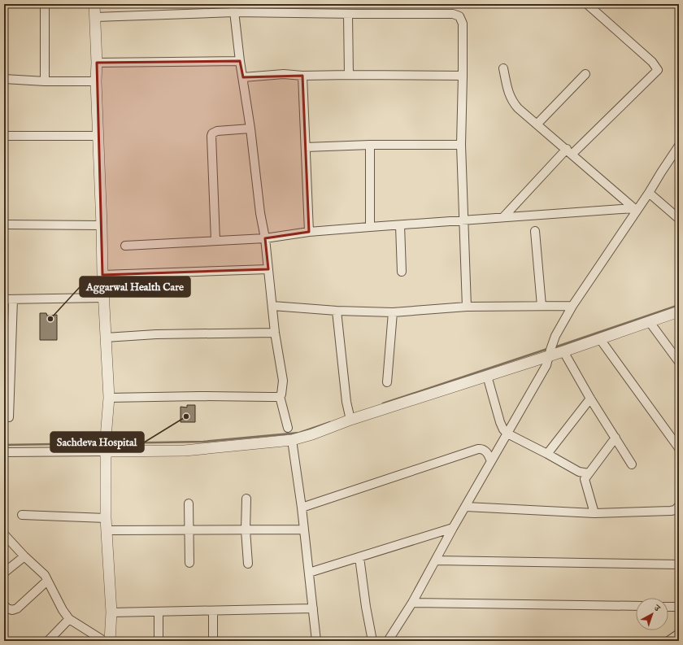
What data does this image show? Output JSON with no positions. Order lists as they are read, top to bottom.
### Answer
{
  "places": ["Aggarwal Health Care", "Sachdeva Hospital"],
  "north": "top right"
}
